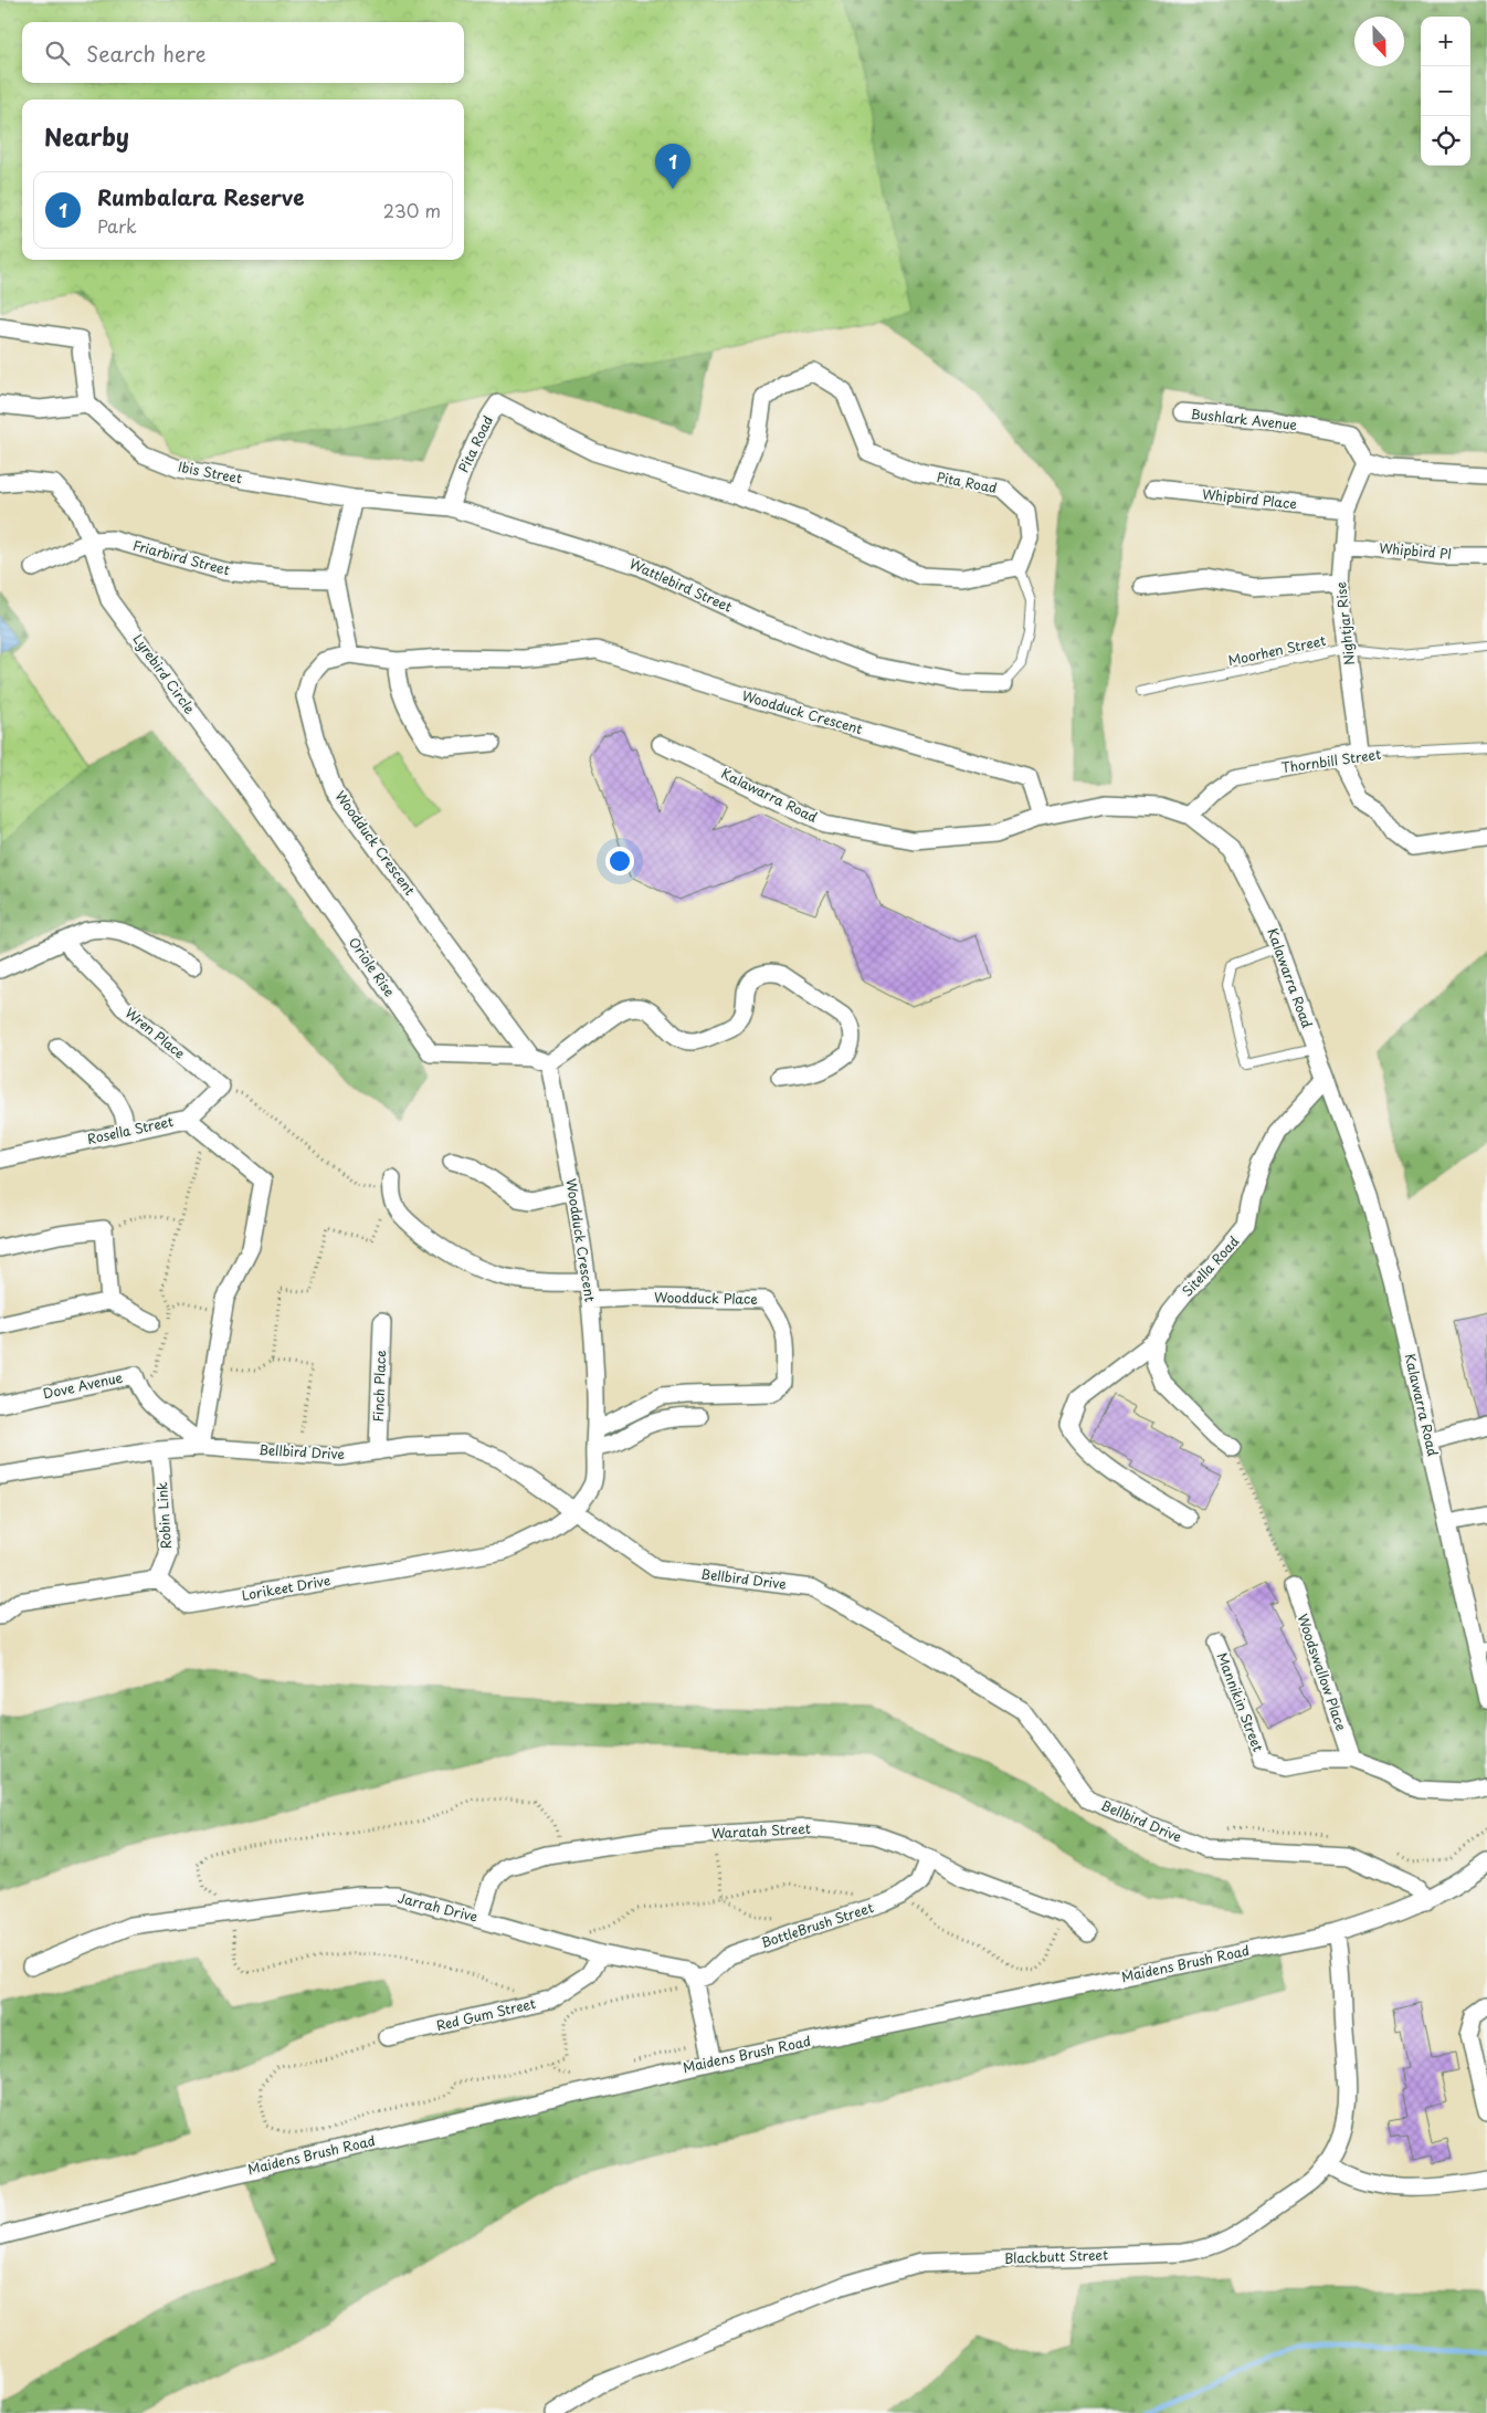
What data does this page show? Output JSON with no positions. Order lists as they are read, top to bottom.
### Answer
{
  "streets": {
    "street": [
      "Bushlark Avenue",
      "Pita Road",
      "Ibis Street",
      "Whipbird Place",
      "Whipbird Pl",
      "Friarbird Street",
      "Wattlebird Street",
      "Nightjar Rise",
      "Lyrebird Circle",
      "Woodduck Crescent",
      "Thornbill Street",
      "Kalawarra Road",
      "Oriole Rise",
      "Wren Place",
      "Rosella Street",
      "Sitella Road",
      "Woodduck Place",
      "Dove Avenue",
      "Finch Place",
      "Bellbird Drive",
      "Robin Link",
      "Lorikeet Drive",
      "Woodswallow Place",
      "Mannikin Street",
      "Waratah Street",
      "Jarrah Drive",
      "BottleBrush Street",
      "Maidens Brush Road",
      "Red Gum Street",
      "Blackbutt Street"
    ],
    "lane": ["Moorhen Street"]
  },
  "crossings": [
    ["Bushlark Avenue", "Nightjar Rise"],
    ["Pita Road", "Wattlebird Street"],
    ["Ibis Street", "Wattlebird Street"],
    ["Whipbird Place", "Nightjar Rise"],
    ["Whipbird Pl", "Nightjar Rise"],
    ["Friarbird Street", "Lyrebird Circle"],
    ["Nightjar Rise", "Moorhen Street"],
    ["Nightjar Rise", "Thornbill Street"],
    ["Lyrebird Circle", "Oriole Rise"],
    ["Woodduck Crescent", "Kalawarra Road"],
    ["Woodduck Crescent", "Oriole Rise"],
    ["Woodduck Crescent", "Woodduck Place"],
    ["Woodduck Crescent", "Bellbird Drive"],
    ["Woodduck Crescent", "Lorikeet Drive"],
    ["Thornbill Street", "Kalawarra Road"],
    ["Kalawarra Road", "Sitella Road"],
    ["Rosella Street", "Dove Avenue"],
    ["Rosella Street", "Bellbird Drive"],
    ["Dove Avenue", "Bellbird Drive"],
    ["Finch Place", "Bellbird Drive"],
    ["Bellbird Drive", "Robin Link"],
    ["Bellbird Drive", "Lorikeet Drive"],
    ["Bellbird Drive", "Maidens Brush Road"],
    ["Robin Link", "Lorikeet Drive"],
    ["Woodswallow Place", "Mannikin Street"],
    ["Waratah Street", "Jarrah Drive"],
    ["Waratah Street", "BottleBrush Street"],
    ["Jarrah Drive", "BottleBrush Street"],
    ["Jarrah Drive", "Red Gum Street"],
    ["Maidens Brush Road", "Blackbutt Street"]
  ],
  "north": "bottom",
  "page": {
    "map_buttons": ["+", "−"],
    "search": "Search here",
    "heading": "Nearby",
    "pins": "1",
    "list": [
      {
        "mark": "1",
        "name": "Rumbalara Reserve",
        "note": "Park",
        "value": "230 m"
      }
    ]
  }
}
